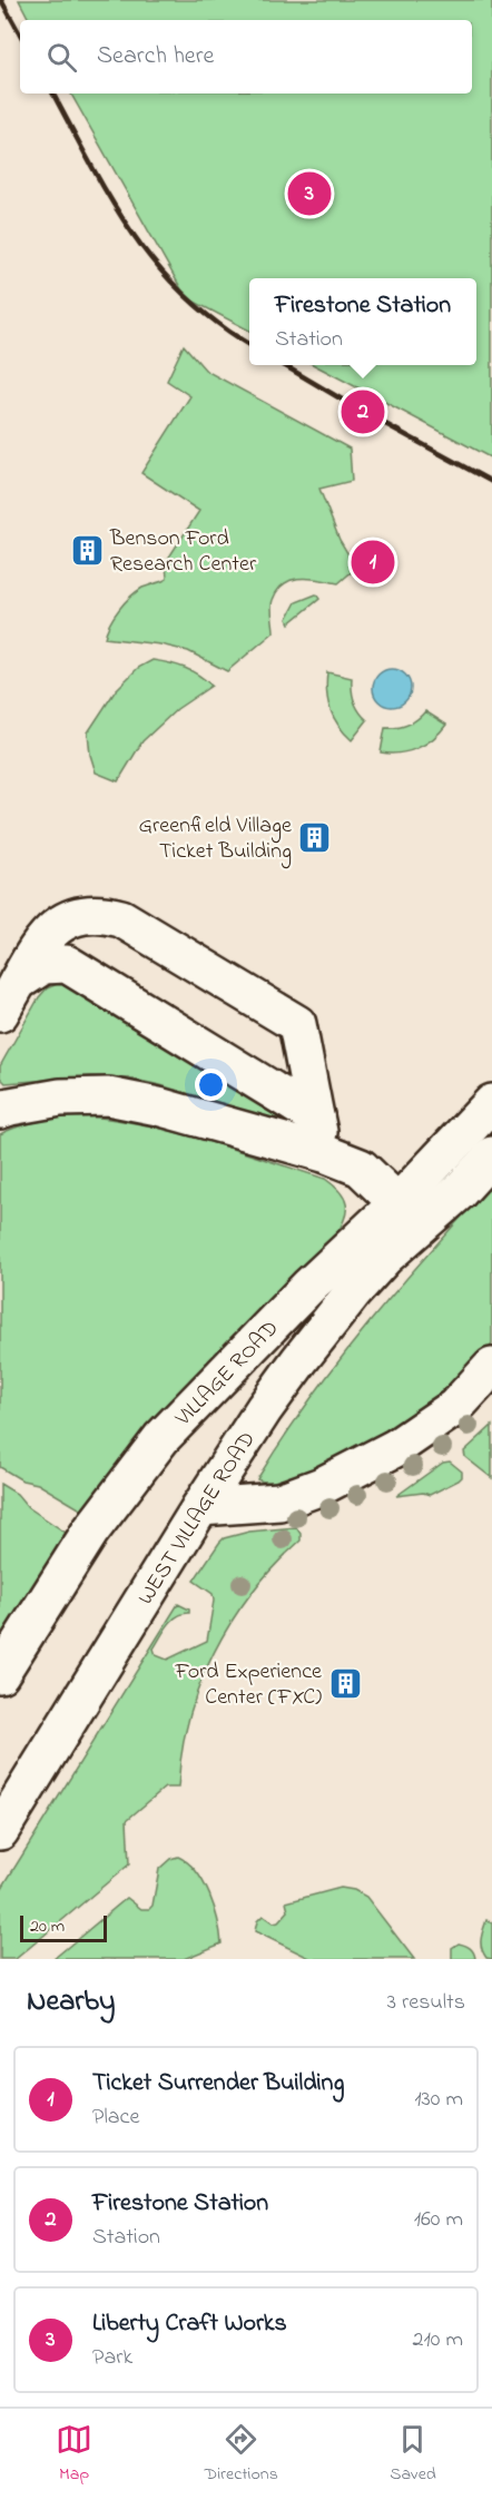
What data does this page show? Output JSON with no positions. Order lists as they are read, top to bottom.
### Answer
{
  "streets": {
    "street": ["VILLAGE ROAD", "WEST VILLAGE ROAD"]
  },
  "crossings": [
    ["VILLAGE ROAD", "WEST VILLAGE ROAD"]
  ],
  "places": {
    "building": ["Benson Ford Research Center", "Greenfield Village Ticket Building", "Ford Experience Center (FXC)"]
  },
  "scale_bar": "20 m",
  "page": {
    "search": "Search here",
    "pins": ["3", "2", "1"],
    "popup": ["Firestone Station", "Station"],
    "scale": "20 m",
    "heading": ["Nearby", "3 results"],
    "list": [
      {
        "mark": "1",
        "name": "Ticket Surrender Building",
        "note": "Place",
        "value": "130 m"
      },
      {
        "mark": "2",
        "name": "Firestone Station",
        "note": "Station",
        "value": "160 m"
      },
      {
        "mark": "3",
        "name": "Liberty Craft Works",
        "note": "Park",
        "value": "210 m"
      }
    ],
    "nav": ["Map", "Directions", "Saved"]
  }
}
